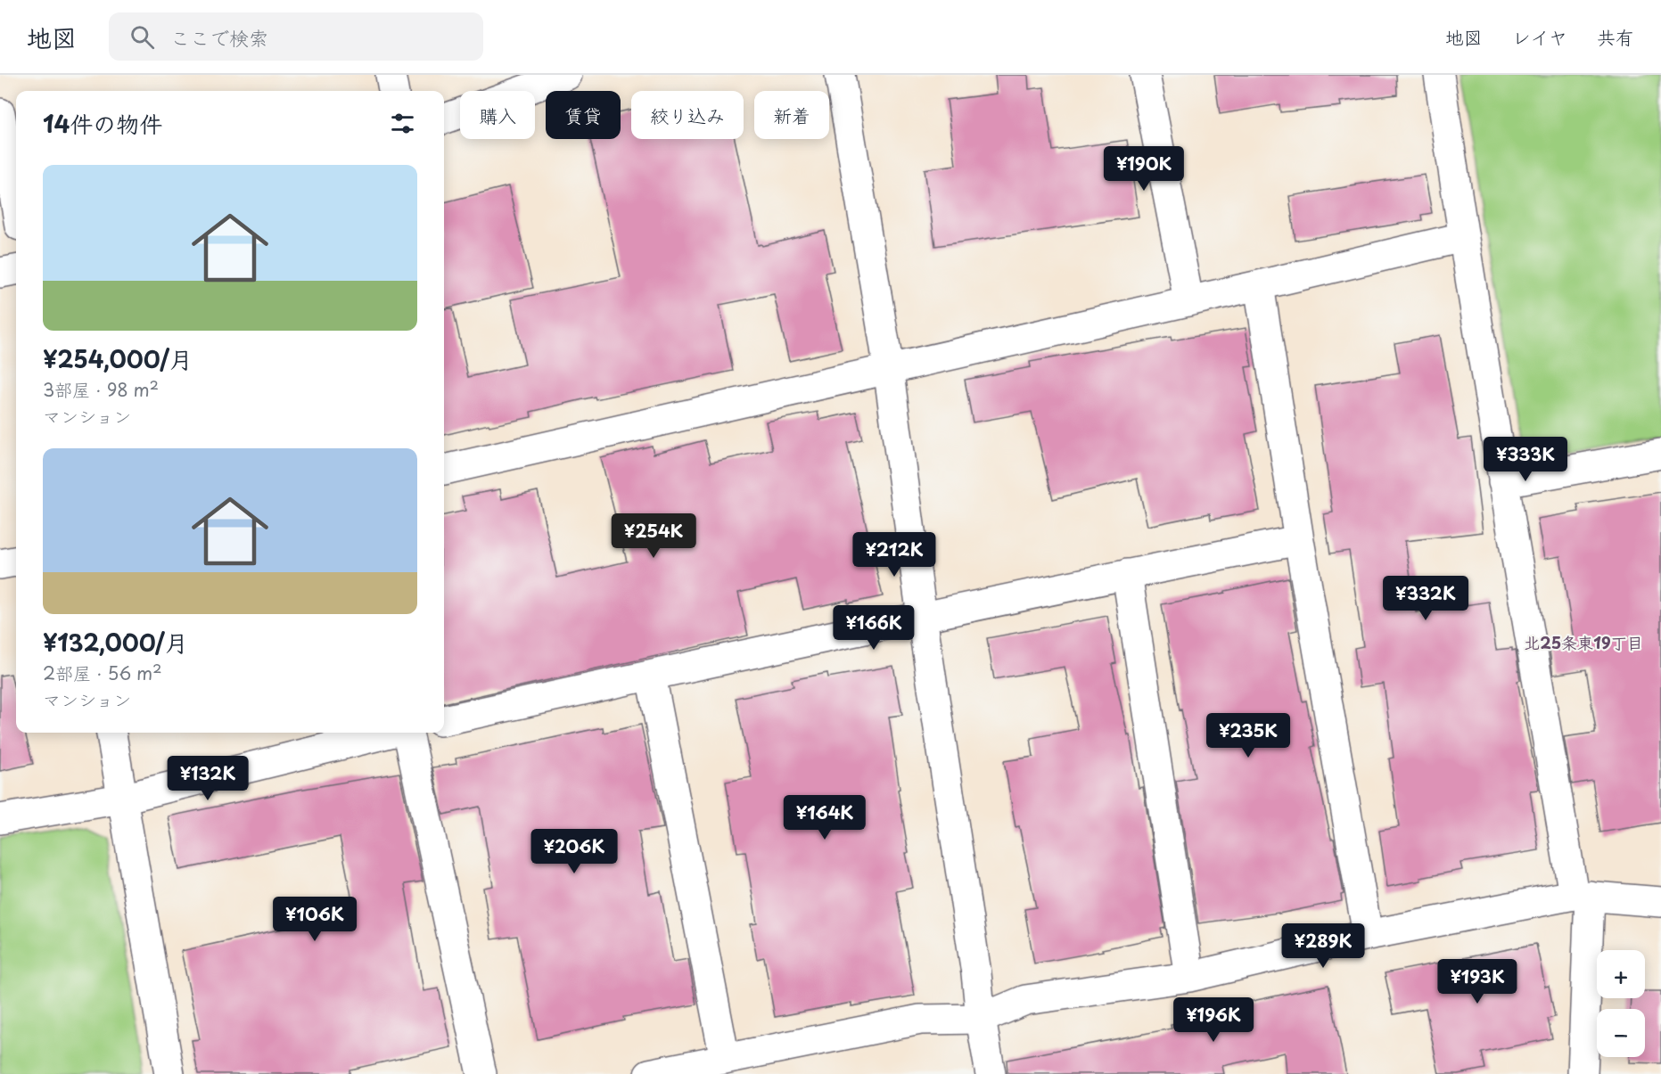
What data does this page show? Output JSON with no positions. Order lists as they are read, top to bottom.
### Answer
{
  "districts": ["北25条東19丁目"],
  "page": {
    "header": "地図",
    "search": "ここで検索",
    "nav": ["地図", "レイヤ", "共有"],
    "chip": [
      "購入",
      "賃貸",
      "絞り込み",
      "新着"
    ],
    "heading": "14件の物件",
    "price": [
      "¥190K",
      "¥333K",
      "¥254K",
      "¥212K",
      "¥332K",
      "¥166K",
      "¥235K",
      "¥132K",
      "¥164K",
      "¥206K",
      "¥106K",
      "¥289K",
      "¥193K",
      "¥196K"
    ],
    "list": [
      {
        "name": "¥254,000/月",
        "note": "3部屋 · 98 m² · マンション"
      },
      {
        "name": "¥132,000/月",
        "note": "2部屋 · 56 m² · マンション"
      }
    ],
    "map_buttons": ["+", "−"]
  }
}
